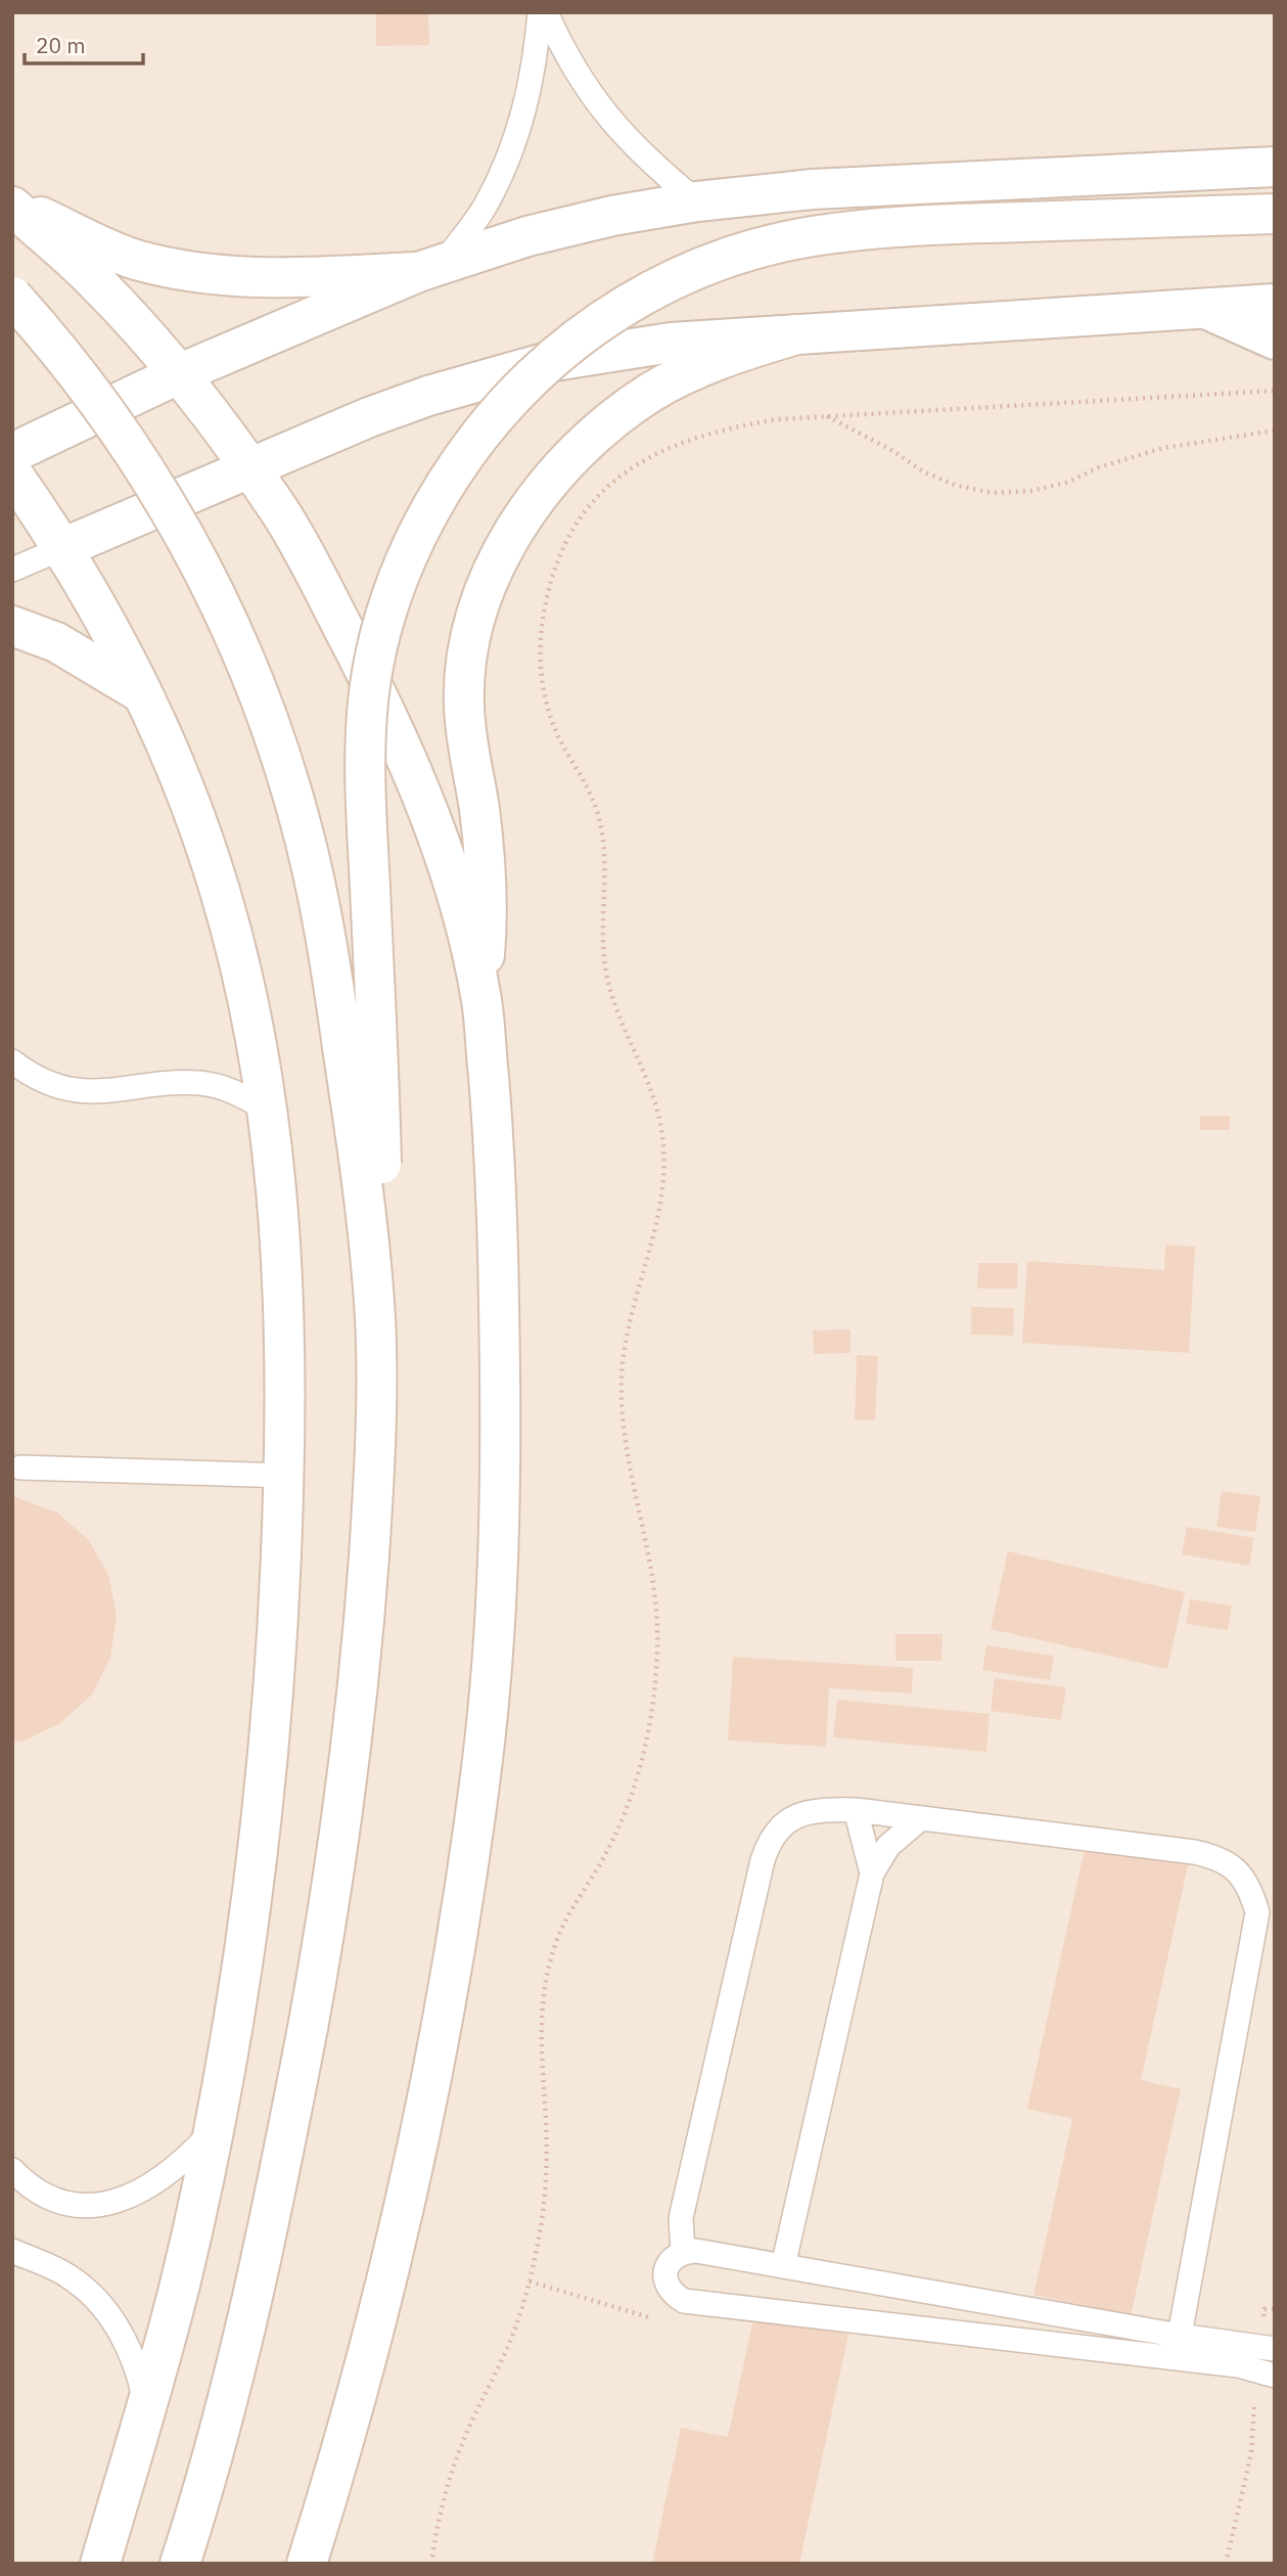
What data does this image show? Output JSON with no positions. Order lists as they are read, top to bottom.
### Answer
{
  "scale_bar": "20 m"
}
